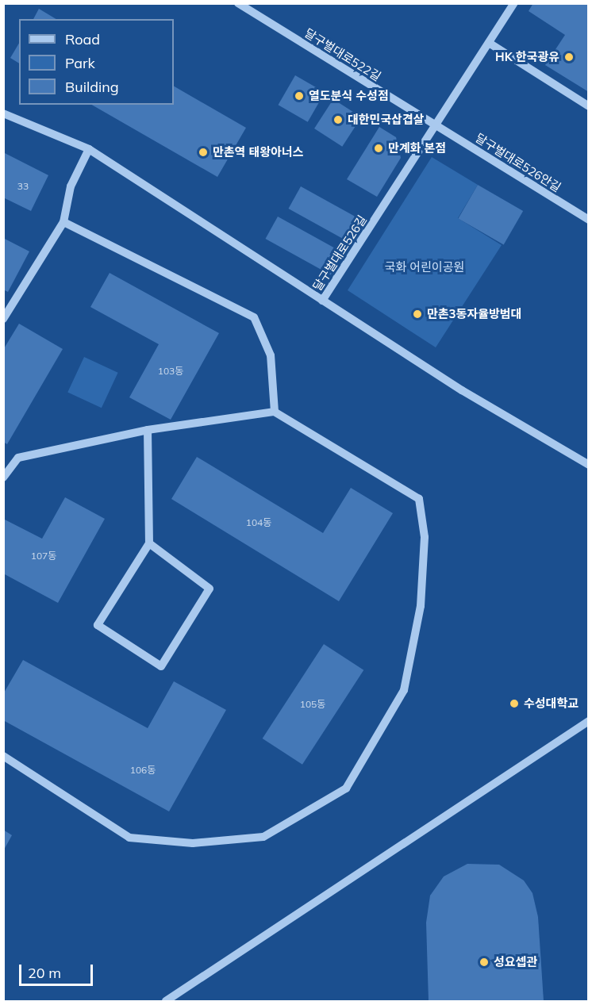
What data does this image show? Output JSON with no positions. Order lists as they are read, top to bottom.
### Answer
{
  "streets": {
    "street": ["달구벌대로522길", "달구벌대로526안길", "달구벌대로526길"]
  },
  "crossings": [
    ["달구벌대로522길", "달구벌대로526안길"],
    ["달구벌대로522길", "달구벌대로526길"],
    ["달구벌대로526안길", "달구벌대로526길"]
  ],
  "parks": ["국화 어린이공원"],
  "places": [
    "HK 한국광유",
    "열도분식 수성점",
    "대한민국삽겹살",
    "만계화 본점",
    "만촌역 태왕아너스",
    "만촌3동자율방범대",
    "수성대학교",
    "성요셉관"
  ],
  "house_numbers": [
    "33",
    "103동",
    "104동",
    "107동",
    "105동",
    "106동"
  ],
  "legend": ["Road", "Park", "Building"],
  "scale_bar": "20 m"
}
